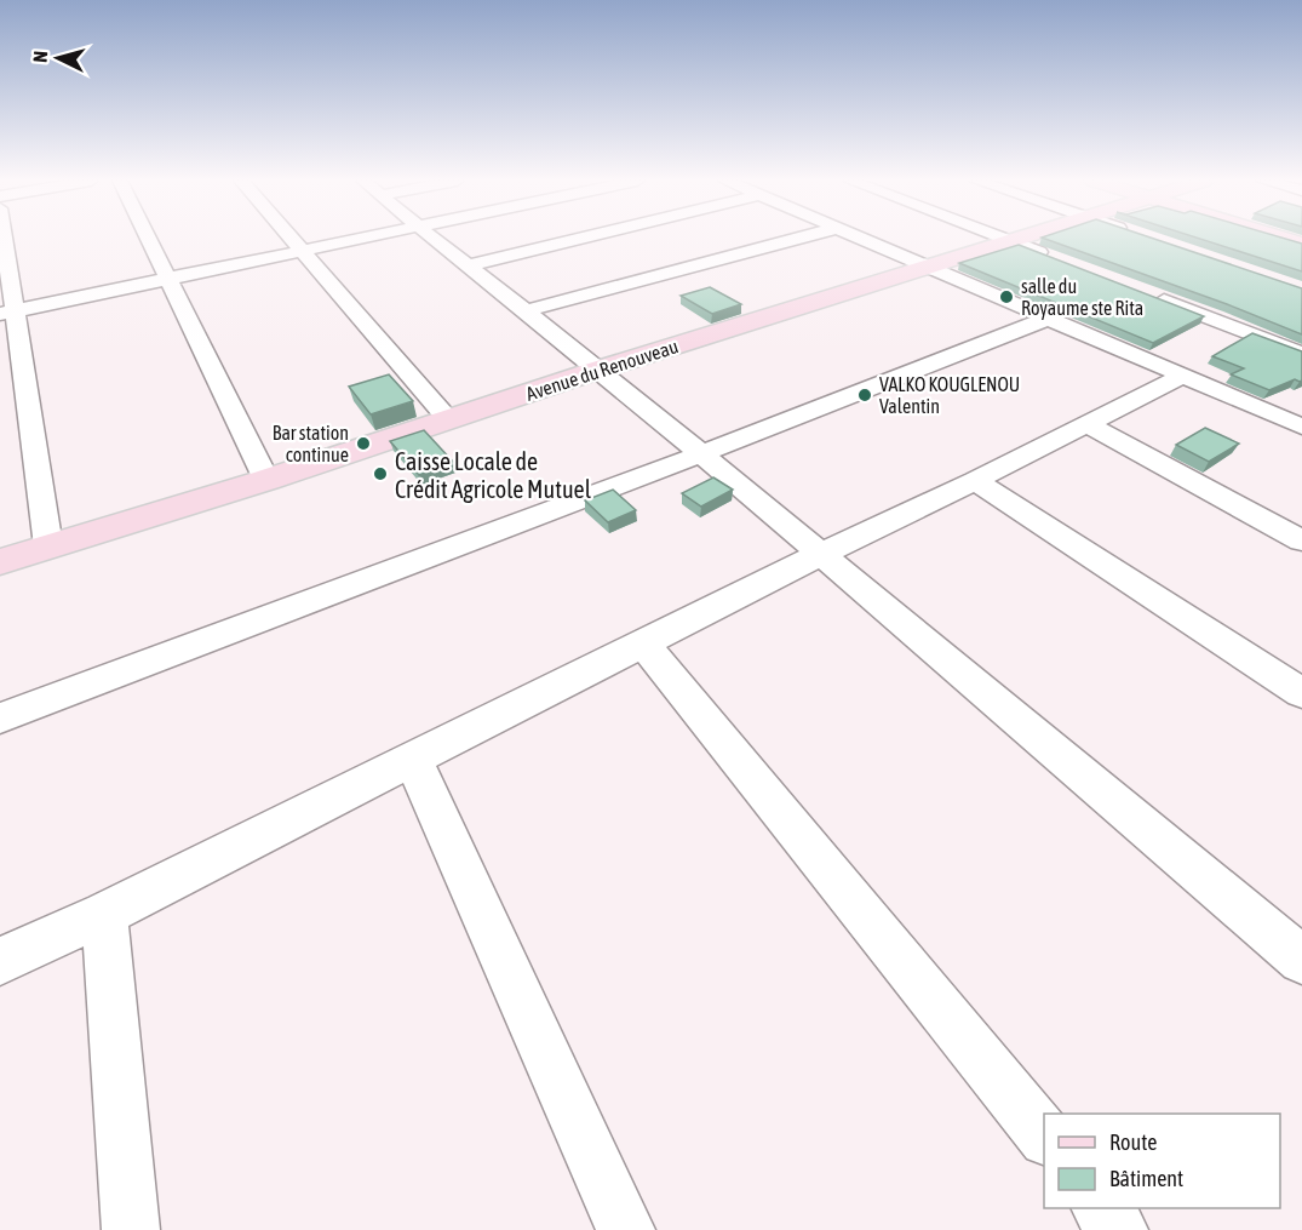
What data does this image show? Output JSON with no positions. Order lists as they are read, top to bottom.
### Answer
{
  "streets": {
    "main road": ["Avenue du Renouveau"]
  },
  "places": [
    "salle du Royaume ste Rita",
    "VALKO KOUGLENOU Valentin",
    "Bar station continue",
    "Caisse Locale de Crédit Agricole Mutuel"
  ],
  "legend": ["Route", "Bâtiment"],
  "north": "left"
}
